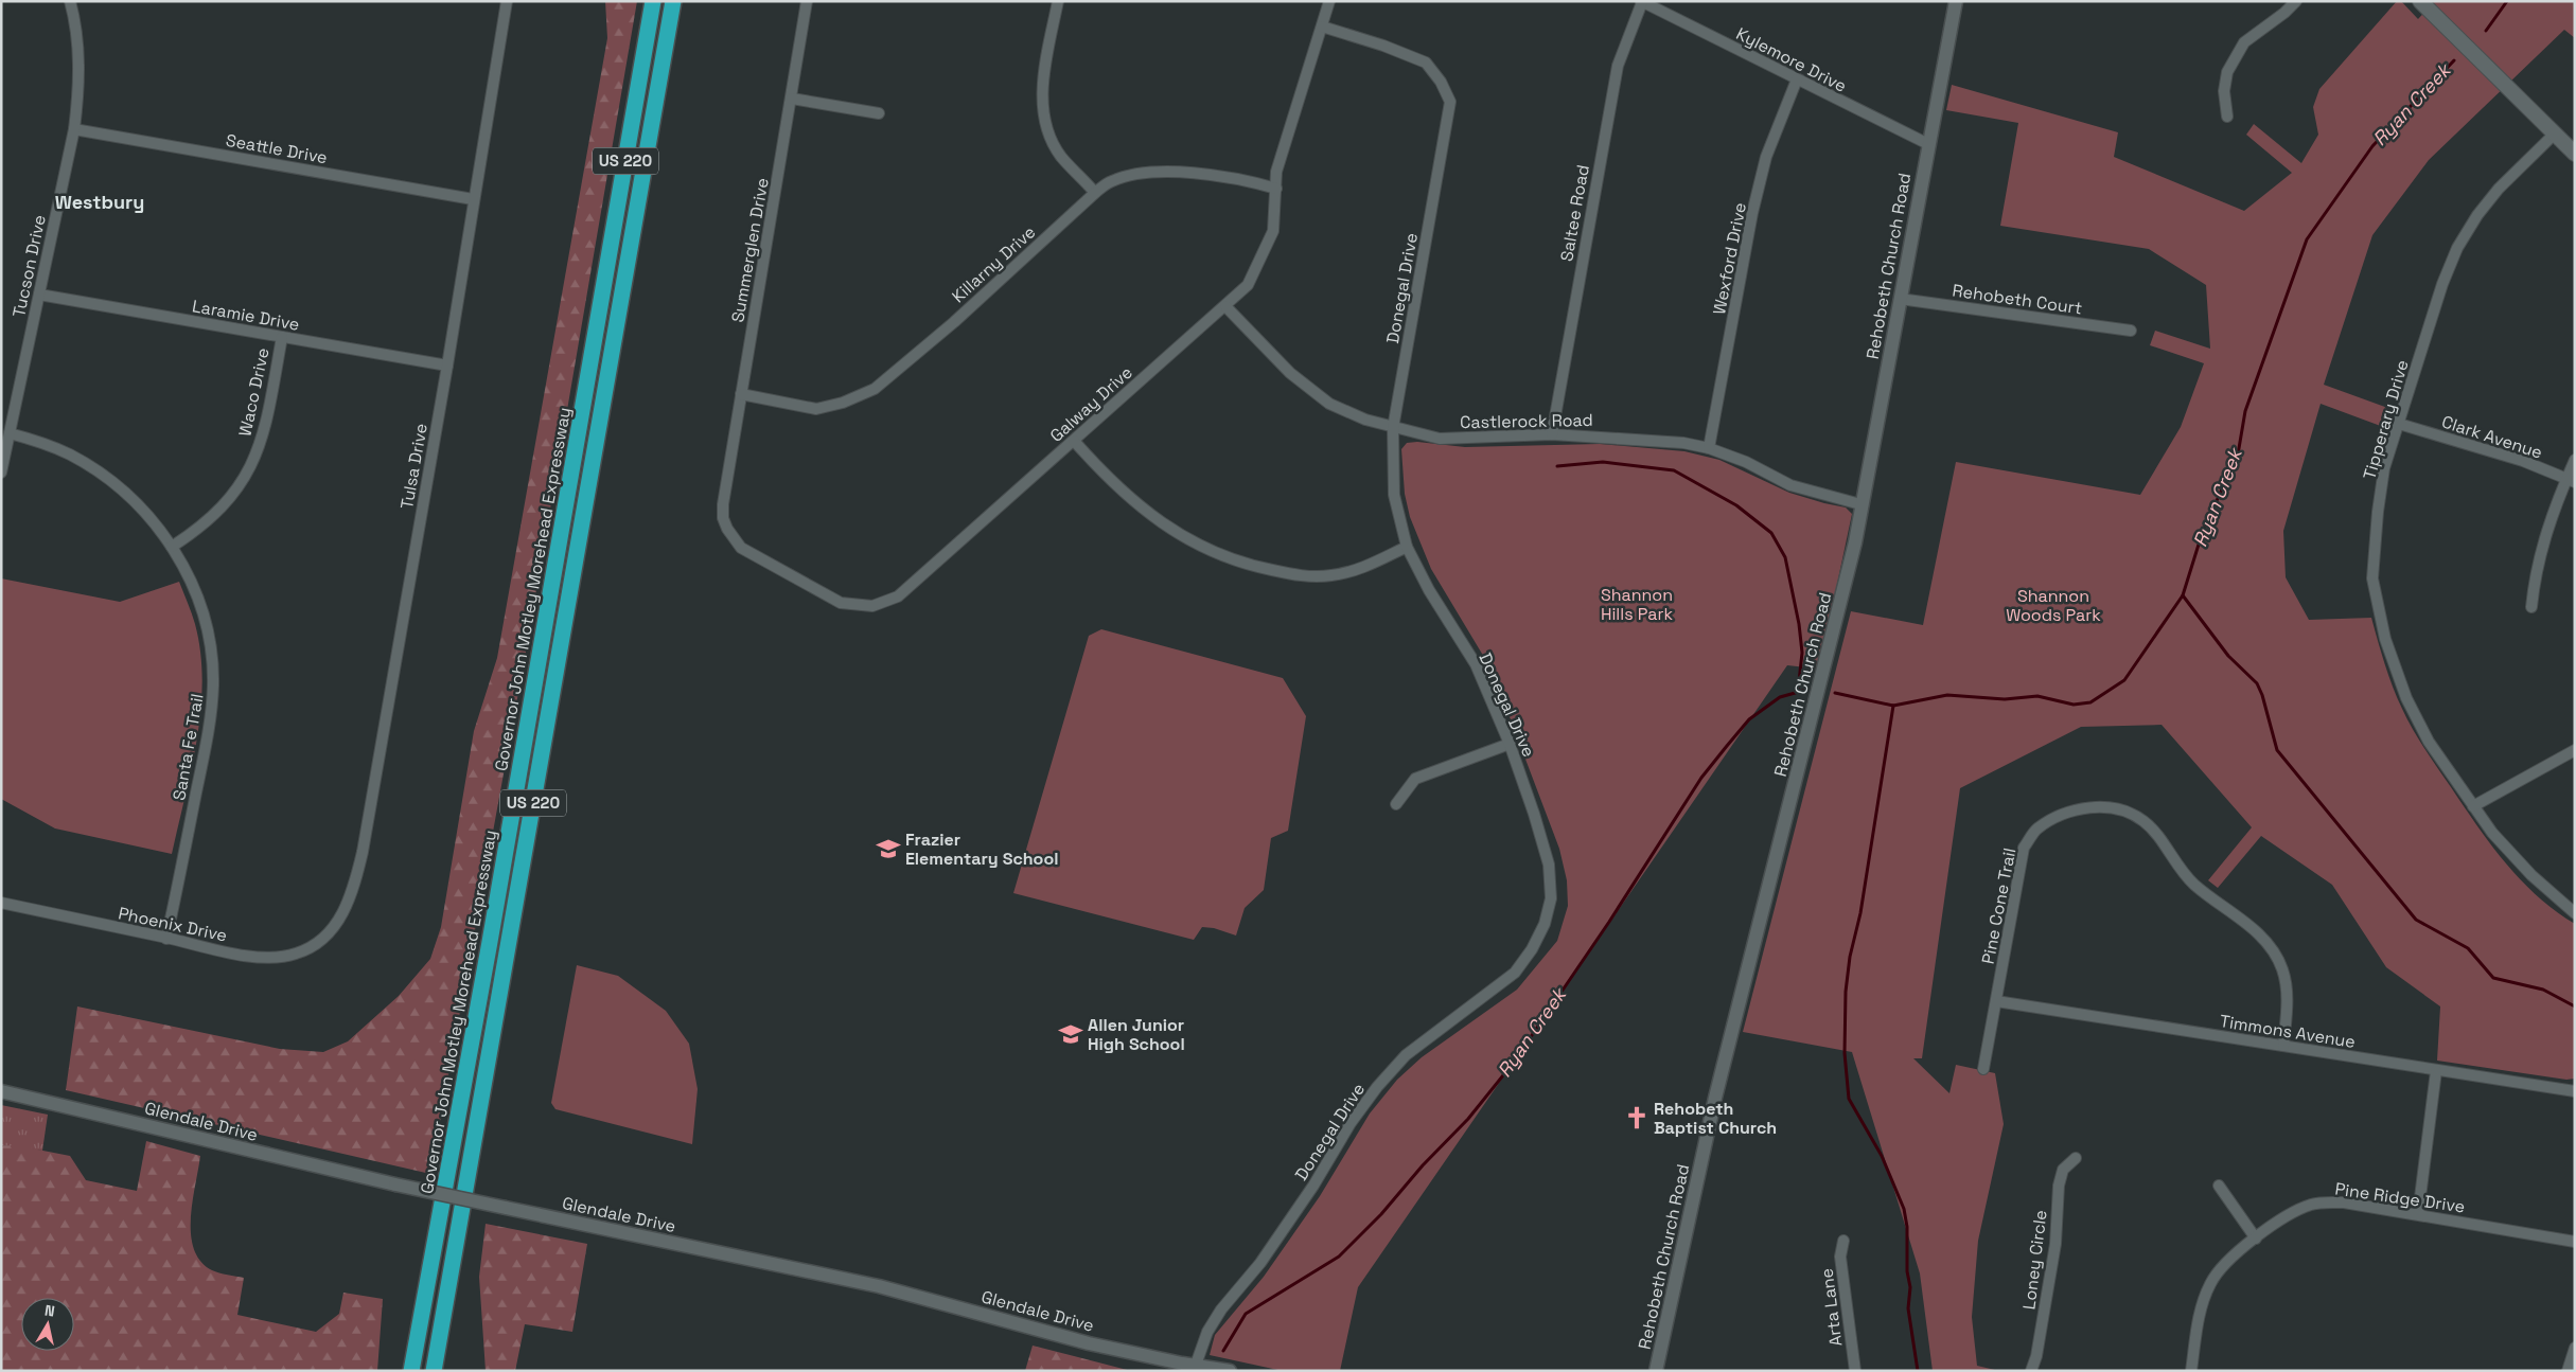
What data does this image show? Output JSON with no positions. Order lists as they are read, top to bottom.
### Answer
{
  "streets": {
    "highway": ["US 220", "Governor John Motley Morehead Expressway"],
    "street": [
      "Kylemore Drive",
      "Seattle Drive",
      "Saltee Road",
      "Summerglen Drive",
      "Wexford Drive",
      "Killarny Drive",
      "Tucson Drive",
      "Rehobeth Church Road",
      "Donegal Drive",
      "Rehobeth Court",
      "Laramie Drive",
      "Waco Drive",
      "Galway Drive",
      "Tipperary Drive",
      "Castlerock Road",
      "Clark Avenue",
      "Tulsa Drive",
      "Santa Fe Trail",
      "Pine Cone Trail",
      "Phoenix Drive",
      "Timmons Avenue",
      "Glendale Drive",
      "Pine Ridge Drive",
      "Loney Circle",
      "Arta Lane"
    ]
  },
  "crossings": [
    ["Kylemore Drive", "Saltee Road"],
    ["Kylemore Drive", "Wexford Drive"],
    ["Kylemore Drive", "Rehobeth Church Road"],
    ["Seattle Drive", "Tucson Drive"],
    ["Seattle Drive", "Tulsa Drive"],
    ["Saltee Road", "Castlerock Road"],
    ["Summerglen Drive", "Killarny Drive"],
    ["Summerglen Drive", "Galway Drive"],
    ["Wexford Drive", "Castlerock Road"],
    ["Killarny Drive", "Galway Drive"],
    ["Tucson Drive", "Laramie Drive"],
    ["Tucson Drive", "Santa Fe Trail"],
    ["Rehobeth Church Road", "Rehobeth Court"],
    ["Rehobeth Church Road", "Castlerock Road"],
    ["Donegal Drive", "Galway Drive"],
    ["Donegal Drive", "Castlerock Road"],
    ["Donegal Drive", "Glendale Drive"],
    ["Laramie Drive", "Waco Drive"],
    ["Laramie Drive", "Tulsa Drive"],
    ["Waco Drive", "Santa Fe Trail"],
    ["Galway Drive", "Castlerock Road"],
    ["Tipperary Drive", "Clark Avenue"],
    ["Tulsa Drive", "Phoenix Drive"],
    ["Santa Fe Trail", "Phoenix Drive"],
    ["Pine Cone Trail", "Timmons Avenue"]
  ],
  "districts": ["Westbury"],
  "water": ["Ryan Creek"],
  "parks": ["Shannon Hills Park", "Shannon Woods Park"],
  "places": {
    "school or university": ["Frazier Elementary School", "Allen Junior High School"],
    "church": ["Rehobeth Baptist Church"]
  },
  "north": "top"
}
